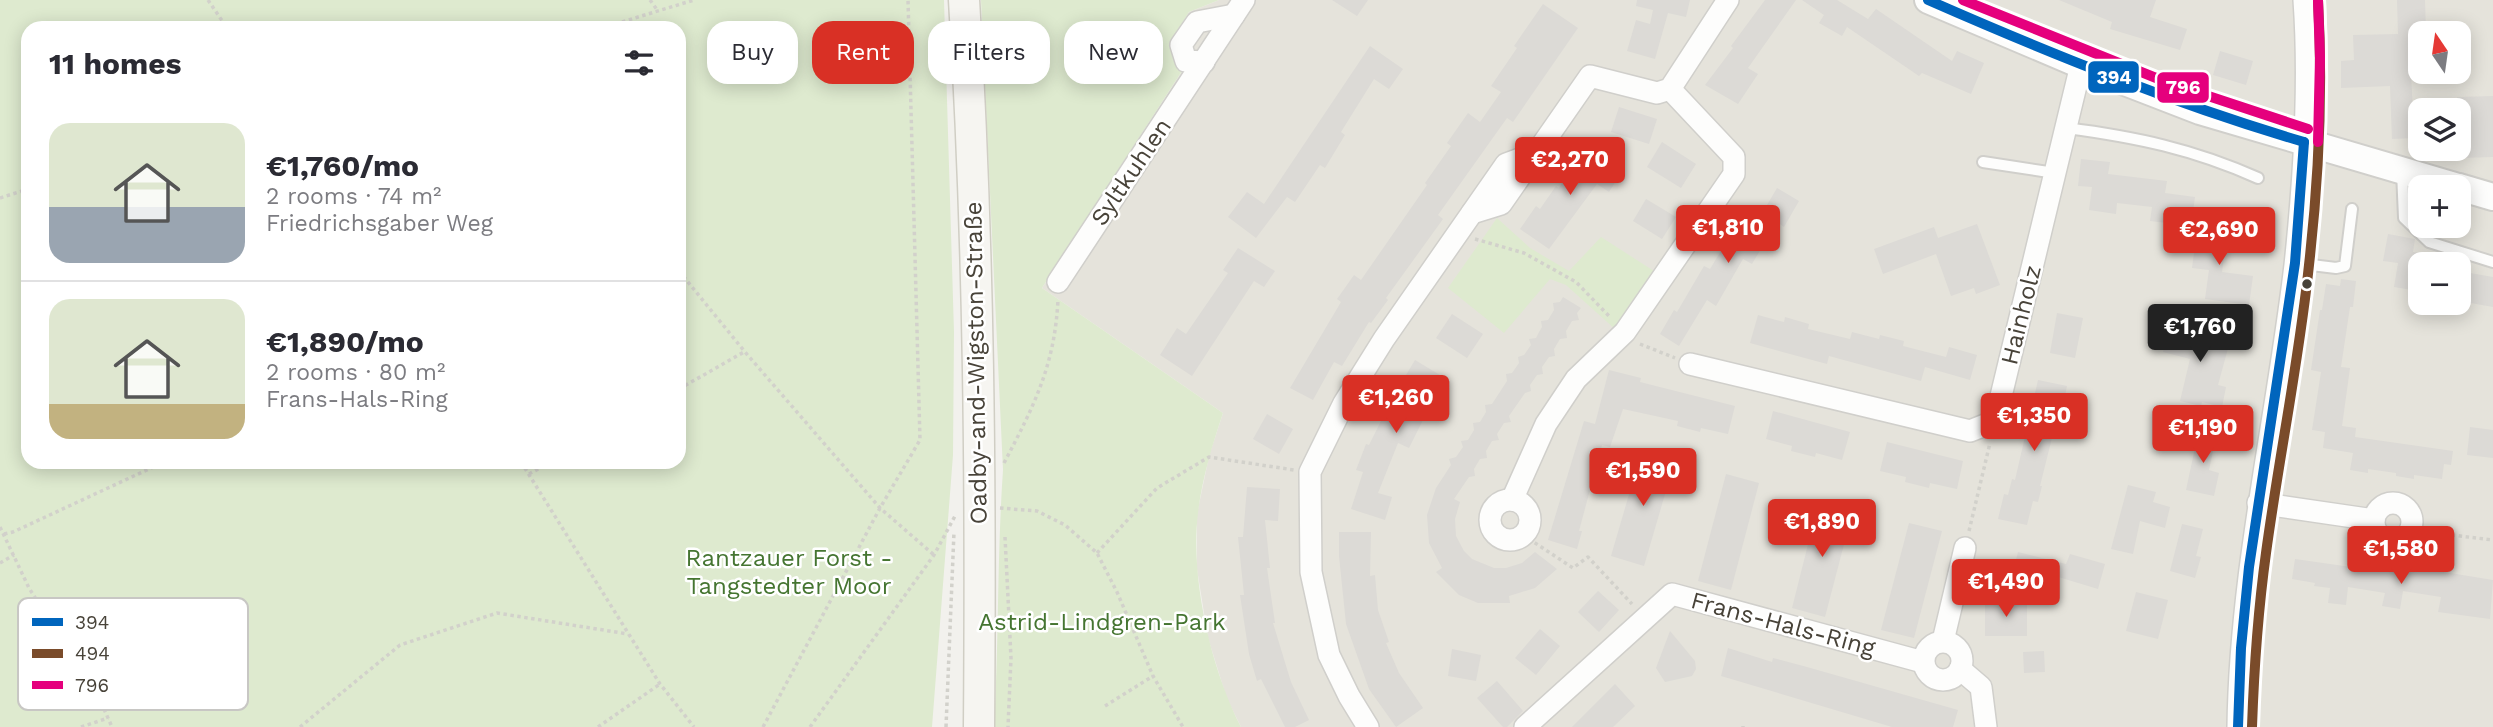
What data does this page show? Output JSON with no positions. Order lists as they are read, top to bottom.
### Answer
{
  "streets": {
    "main road": ["Oadby-and-Wigston-Straße"],
    "street": ["Syltkuhlen", "Hainholz", "Frans-Hals-Ring"]
  },
  "parks": ["Rantzauer Forst - Tangstedter Moor", "Astrid-Lindgren-Park"],
  "lines": ["transit line 394", "transit line 494", "transit line 796"],
  "legend": ["394", "494", "796"],
  "north": "top",
  "page": {
    "map_buttons": ["+", "−"],
    "chip": [
      "Buy",
      "Rent",
      "Filters",
      "New"
    ],
    "heading": "11 homes",
    "list": [
      {
        "name": "€1,760/mo",
        "note": "2 rooms · 74 m² · Friedrichsgaber Weg"
      },
      {
        "name": "€1,890/mo",
        "note": "2 rooms · 80 m² · Frans-Hals-Ring"
      }
    ],
    "price": [
      "€2,270",
      "€1,810",
      "€2,690",
      "€1,760",
      "€1,260",
      "€1,350",
      "€1,190",
      "€1,590",
      "€1,890",
      "€1,580",
      "€1,490"
    ]
  }
}
